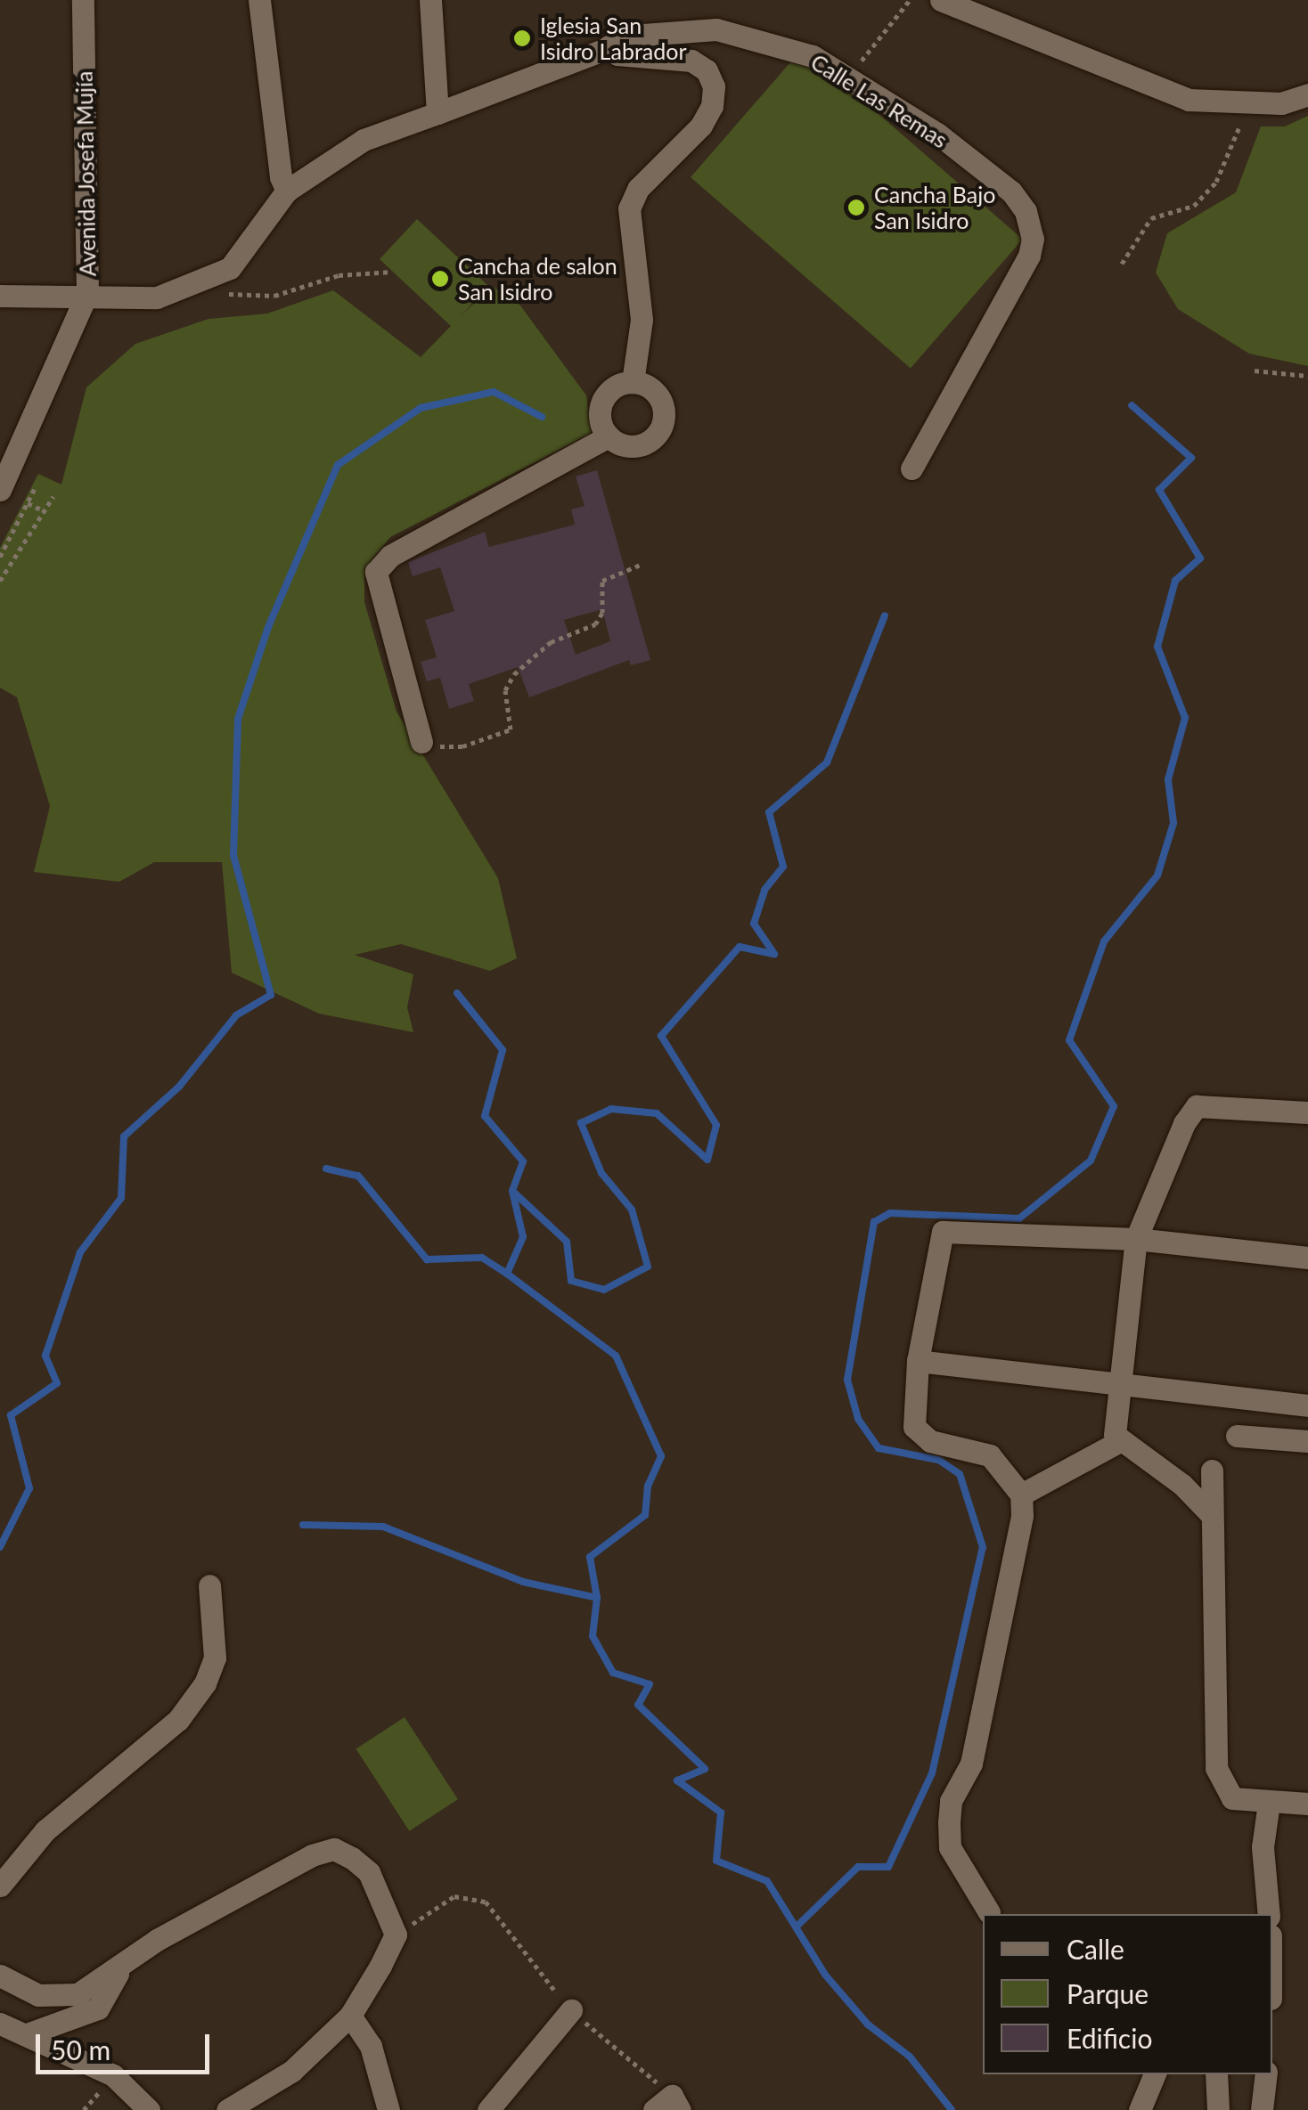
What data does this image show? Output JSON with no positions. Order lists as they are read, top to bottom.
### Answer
{
  "streets": {
    "street": ["Calle Las Remas", "Avenida Josefa Mujía"]
  },
  "places": ["Iglesia San Isidro Labrador", "Cancha Bajo San Isidro", "Cancha de salon San Isidro"],
  "legend": ["Calle", "Parque", "Edificio"],
  "scale_bar": "50 m"
}
